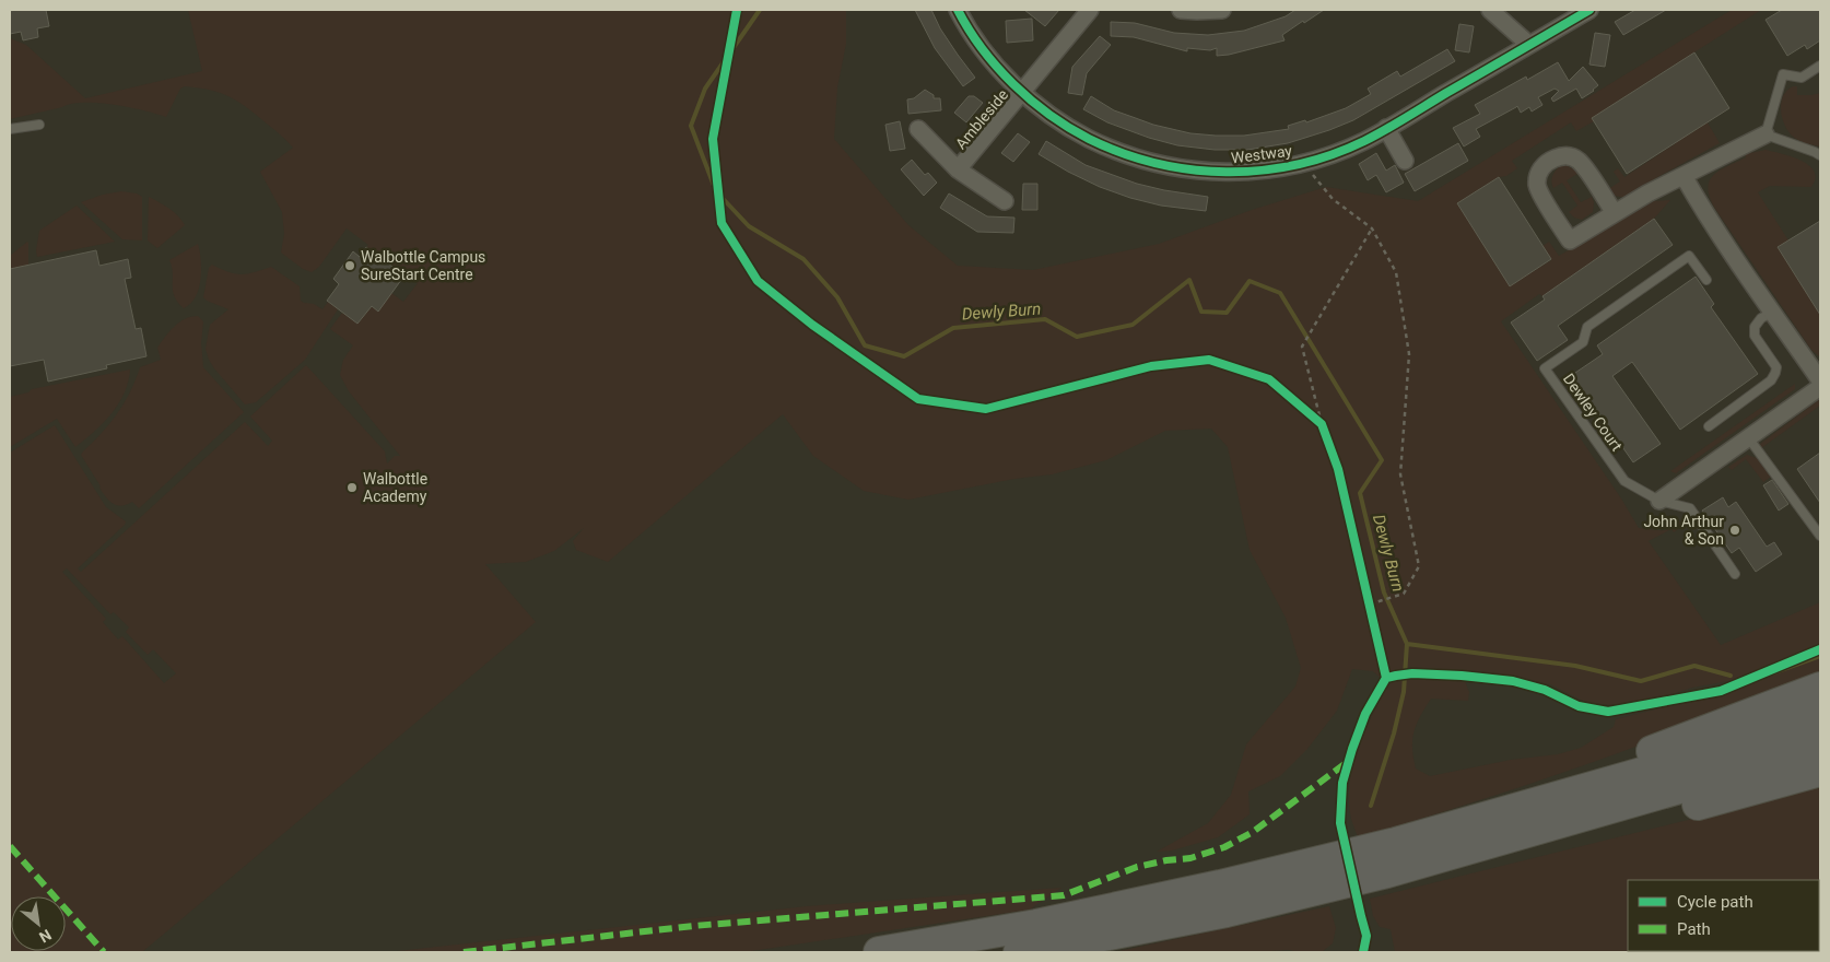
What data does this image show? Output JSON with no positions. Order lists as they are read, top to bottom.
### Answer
{
  "streets": {
    "street": ["Ambleside", "Westway"],
    "lane": ["Dewley Court"]
  },
  "crossings": [
    ["Ambleside", "Westway"]
  ],
  "water": ["Dewly Burn"],
  "places": ["Walbottle Campus SureStart Centre", "Walbottle Academy", "John Arthur & Son"],
  "legend": ["Cycle path", "Path"],
  "north": "bottom right"
}
